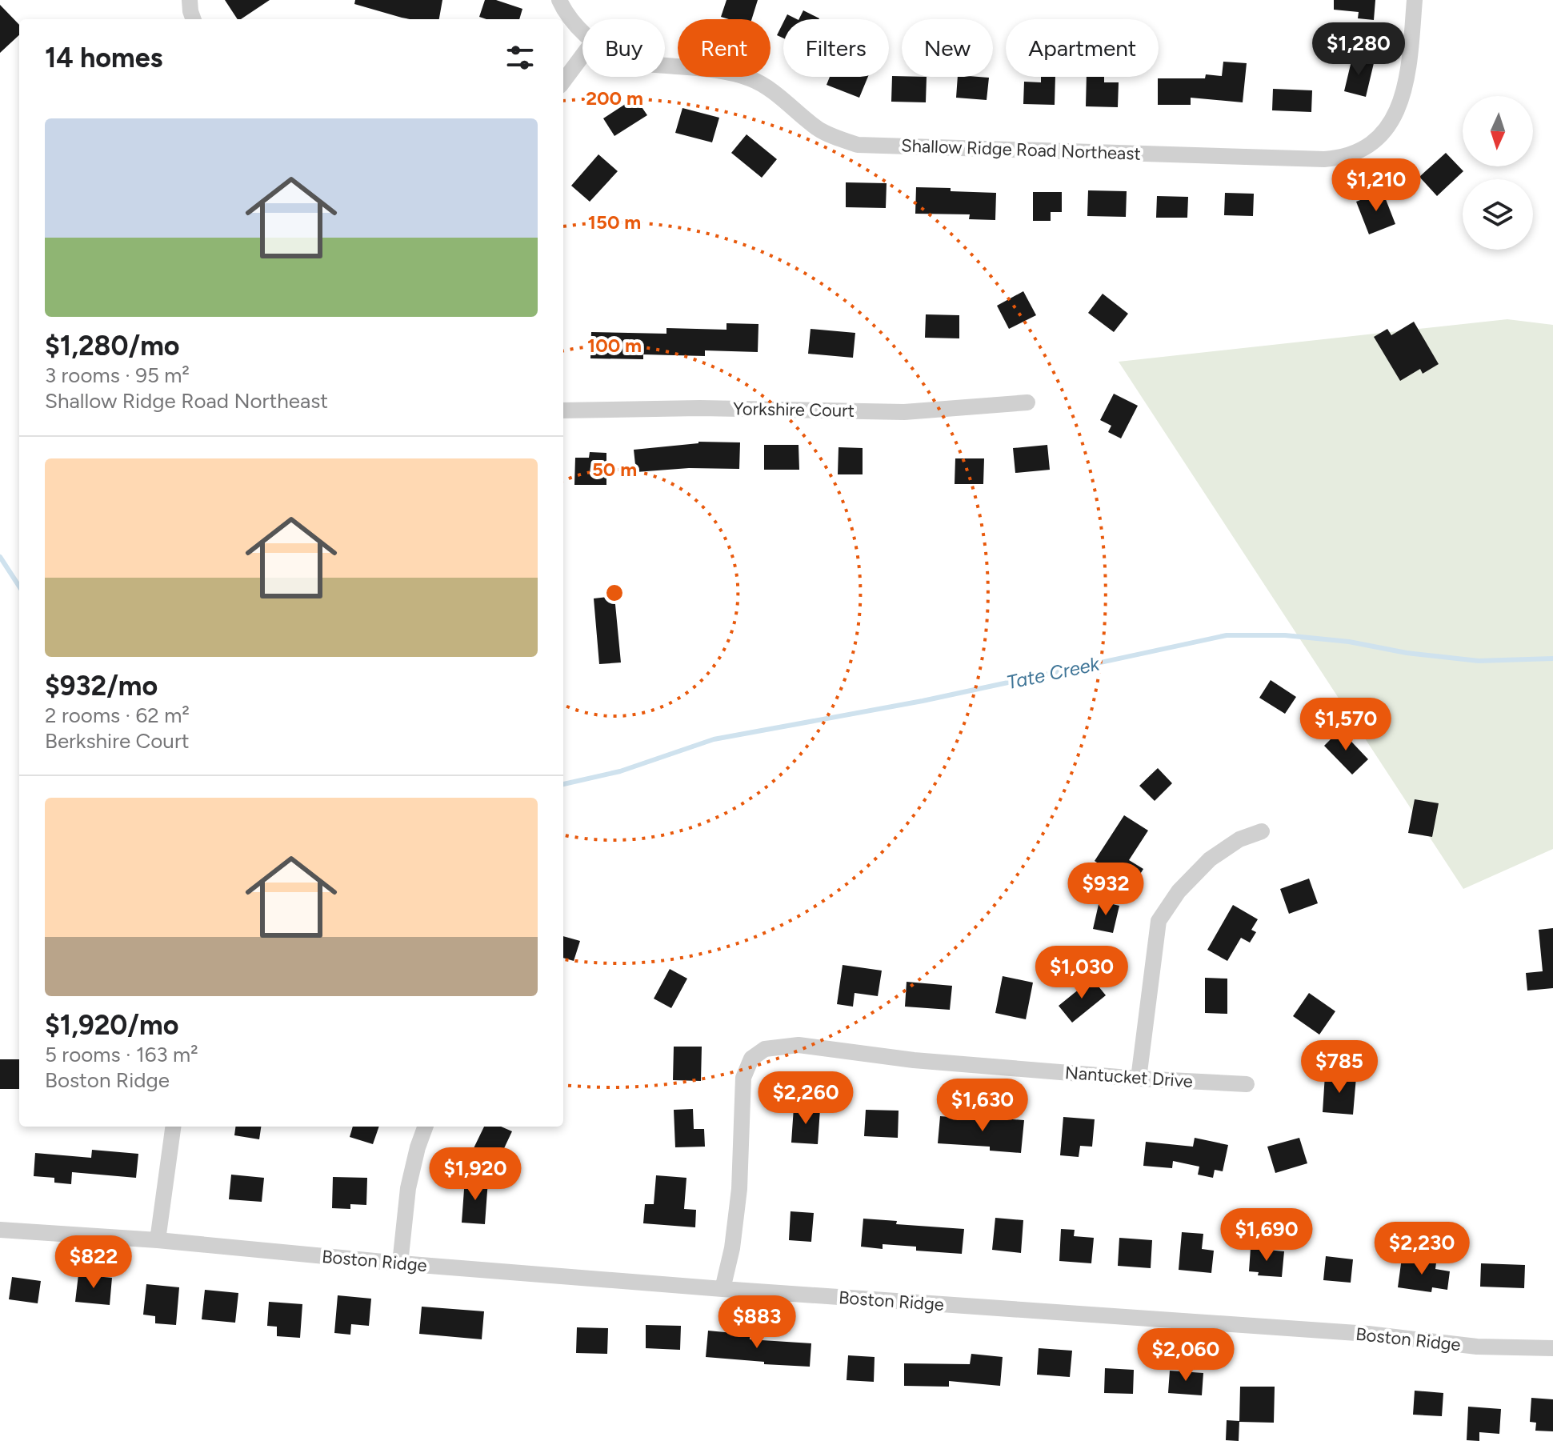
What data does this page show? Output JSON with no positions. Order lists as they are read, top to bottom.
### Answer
{
  "streets": {
    "street": [
      "Shallow Ridge Road Northeast",
      "Yorkshire Court",
      "Nantucket Drive",
      "Boston Ridge"
    ]
  },
  "crossings": [
    ["Nantucket Drive", "Boston Ridge"]
  ],
  "water": ["Tate Creek"],
  "north": "bottom",
  "page": {
    "chip": [
      "Buy",
      "Rent",
      "Filters",
      "New",
      "Apartment"
    ],
    "heading": "14 homes",
    "price": [
      "$1,280",
      "$1,210",
      "$1,570",
      "$932",
      "$1,030",
      "$785",
      "$2,260",
      "$1,630",
      "$1,920",
      "$1,690",
      "$2,230",
      "$822",
      "$883",
      "$2,060"
    ],
    "list": [
      {
        "name": "$1,280/mo",
        "note": "3 rooms · 95 m² · Shallow Ridge Road Northeast"
      },
      {
        "name": "$932/mo",
        "note": "2 rooms · 62 m² · Berkshire Court"
      },
      {
        "name": "$1,920/mo",
        "note": "5 rooms · 163 m² · Boston Ridge"
      }
    ]
  },
  "rings": [
    "200 m",
    "150 m",
    "100 m",
    "50 m"
  ]
}
